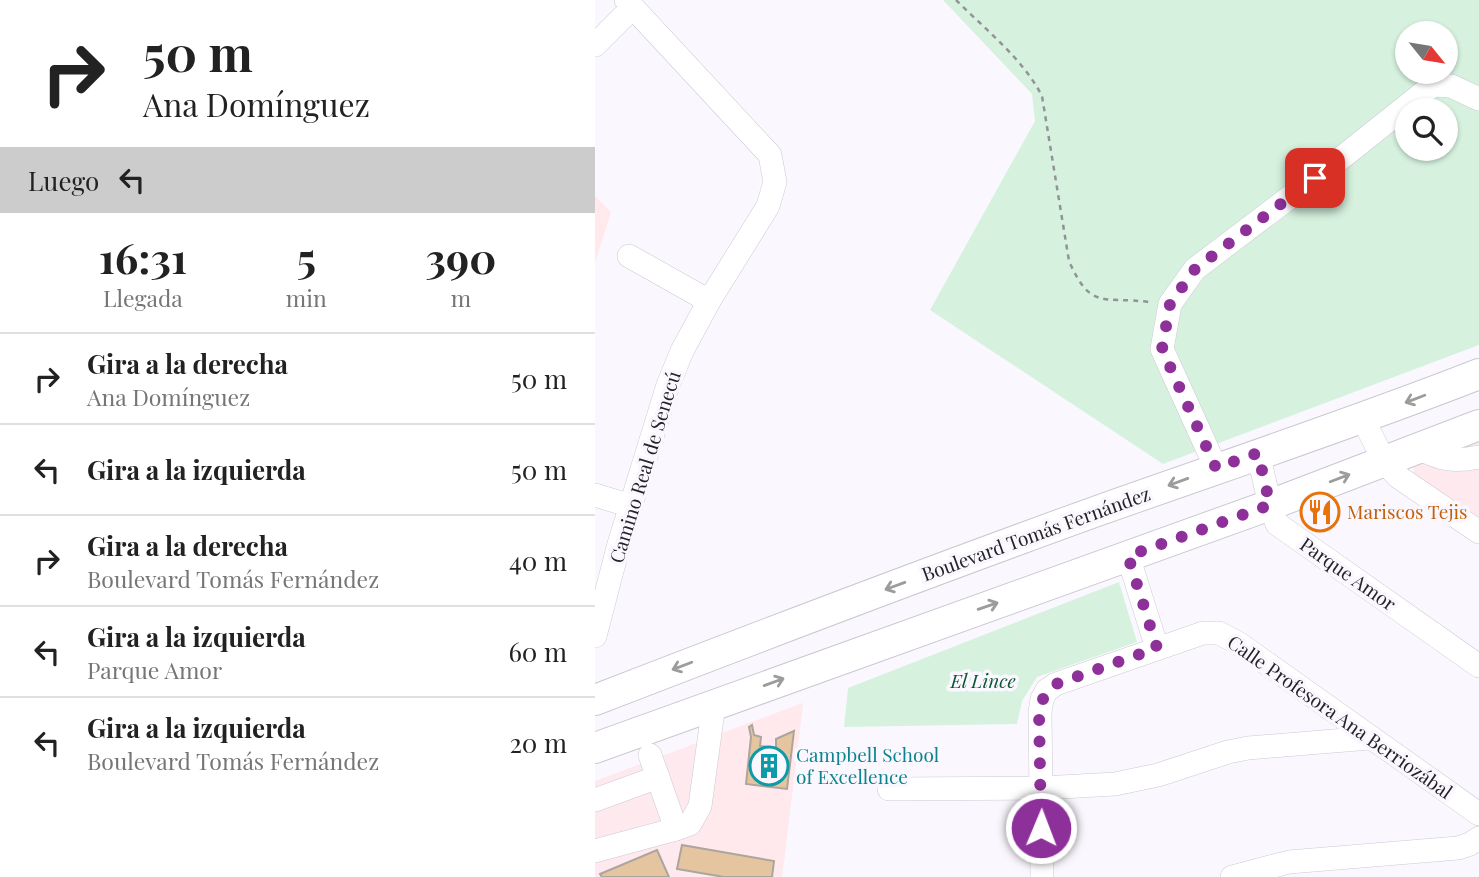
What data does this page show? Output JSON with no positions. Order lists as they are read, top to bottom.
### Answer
{
  "streets": {
    "main road": ["Boulevard Tomás Fernández"],
    "street": ["Camino Real de Senecú", "Parque Amor", "Calle Profesora Ana Berriozábal"]
  },
  "crossings": [
    ["Boulevard Tomás Fernández", "Parque Amor"]
  ],
  "parks": ["El Lince"],
  "places": {
    "restaurant": ["Mariscos Tejis"],
    "building": ["Campbell School of Excellence"]
  },
  "north": "bottom right",
  "page": {
    "turn": ["50 m", "Ana Domínguez"],
    "then": "Luego",
    "eta": [
      "16:31",
      "Llegada",
      "5",
      "min",
      "390",
      "m"
    ],
    "list": [
      {
        "name": "Gira a la derecha",
        "note": "Ana Domínguez",
        "value": "50 m"
      },
      {
        "name": "Gira a la izquierda",
        "value": "50 m"
      },
      {
        "name": "Gira a la derecha",
        "note": "Boulevard Tomás Fernández",
        "value": "40 m"
      },
      {
        "name": "Gira a la izquierda",
        "note": "Parque Amor",
        "value": "60 m"
      },
      {
        "name": "Gira a la izquierda",
        "note": "Boulevard Tomás Fernández",
        "value": "20 m"
      }
    ]
  }
}
